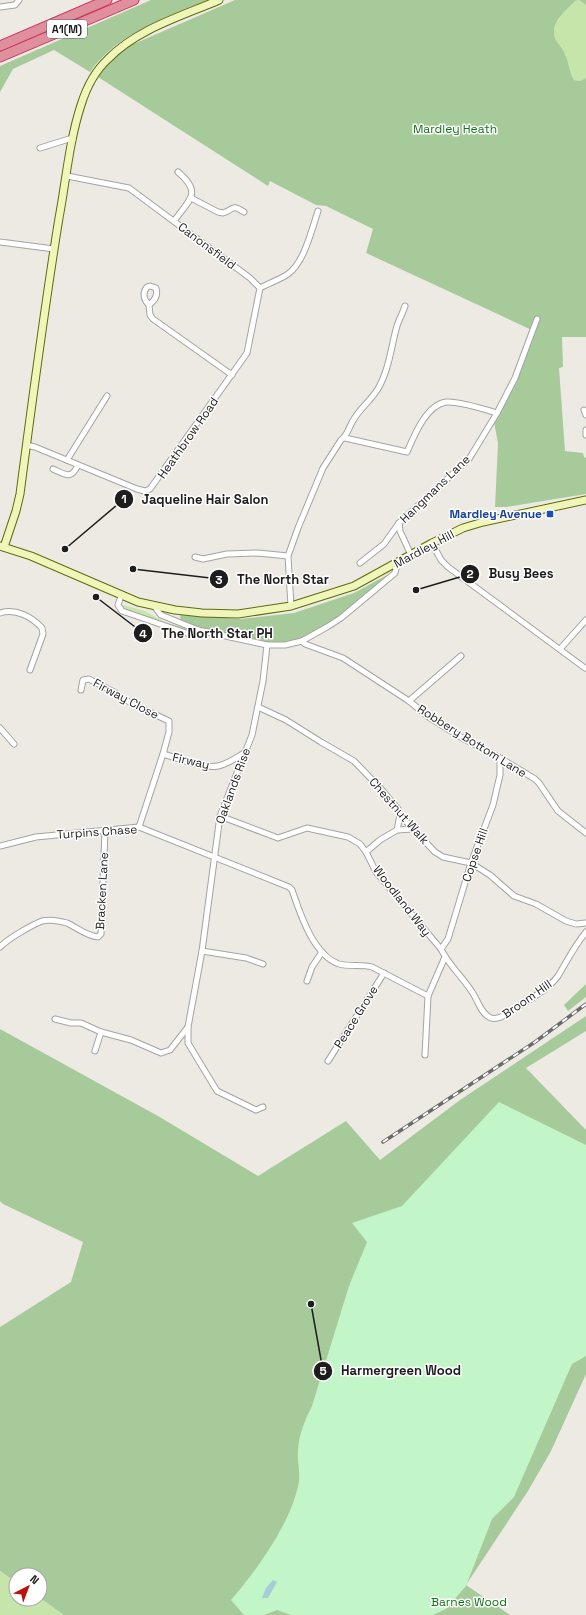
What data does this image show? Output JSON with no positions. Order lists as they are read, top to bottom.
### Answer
{
  "streets": {
    "highway": ["A1(M)"],
    "street": [
      "Canonsfield",
      "Heathbrow Road",
      "Hangmans Lane",
      "Mardley Hill",
      "Firway Close",
      "Robbery Bottom Lane",
      "Firway",
      "Oaklands Rise",
      "Chestnut Walk",
      "Turpins Chase",
      "Copse Hill",
      "Bracken Lane",
      "Woodland Way",
      "Broom Hill",
      "Peace Grove"
    ]
  },
  "crossings": [
    ["Firway Close", "Firway"],
    ["Robbery Bottom Lane", "Copse Hill"],
    ["Firway", "Oaklands Rise"],
    ["Firway", "Turpins Chase"],
    ["Oaklands Rise", "Chestnut Walk"],
    ["Oaklands Rise", "Turpins Chase"],
    ["Oaklands Rise", "Woodland Way"],
    ["Chestnut Walk", "Copse Hill"],
    ["Turpins Chase", "Bracken Lane"],
    ["Copse Hill", "Woodland Way"],
    ["Woodland Way", "Broom Hill"]
  ],
  "parks": ["Mardley Heath", "Barnes Wood"],
  "places": {
    "transit": ["Mardley Avenue"],
    "other": [
      "Jaqueline Hair Salon",
      "The North Star",
      "Busy Bees",
      "The North Star PH",
      "Harmergreen Wood"
    ]
  },
  "north": "top right"
}
